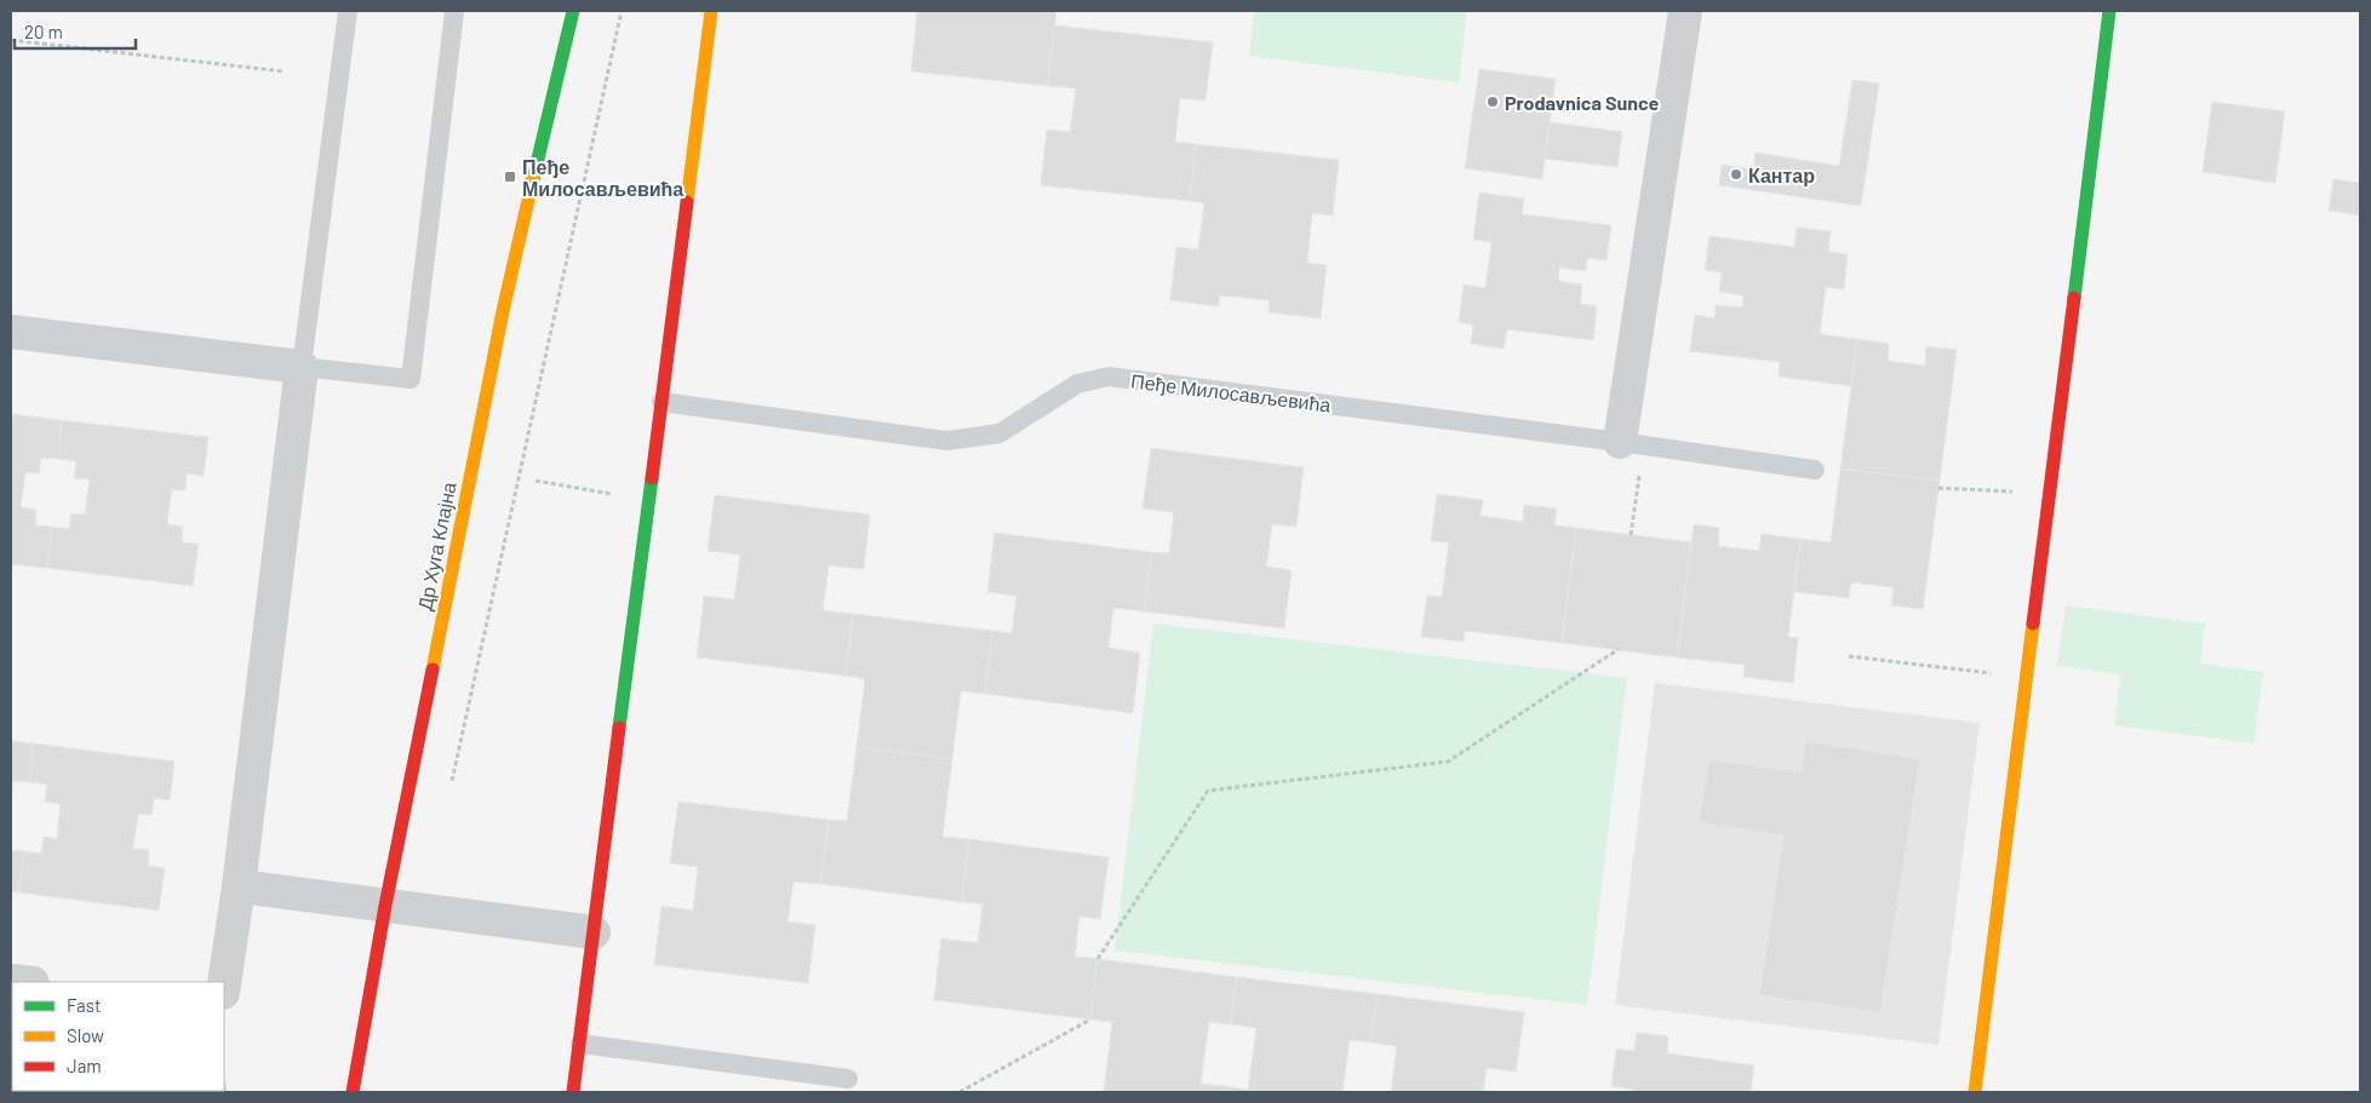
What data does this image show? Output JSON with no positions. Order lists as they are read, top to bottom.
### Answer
{
  "streets": {
    "street": ["Др Хуга Клајна"],
    "lane": ["Пеђе Милосављевића"]
  },
  "places": {
    "other": ["Prodavnica Sunce", "Кантар"],
    "transit": ["Пеђе Милосављевића"]
  },
  "legend": ["Fast", "Slow", "Jam"],
  "scale_bar": "20 m"
}
